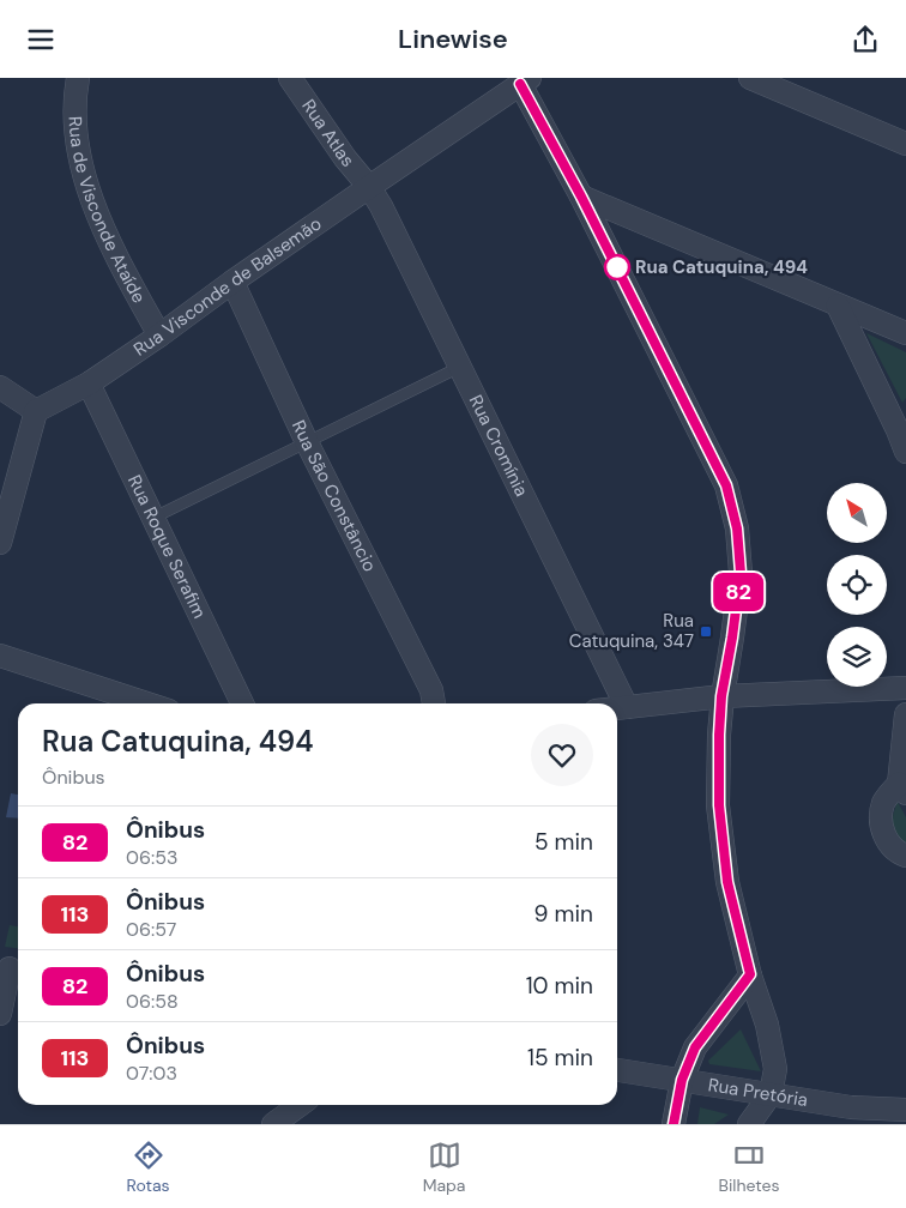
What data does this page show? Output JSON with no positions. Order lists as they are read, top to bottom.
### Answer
{
  "streets": {
    "street": [
      "Rua Atlas",
      "Rua de Visconde Ataíde",
      "Rua Visconde de Balsemão",
      "Rua Cromínia",
      "Rua São Constâncio",
      "Rua Roque Serafim",
      "Rua Pretória"
    ]
  },
  "crossings": [
    ["Rua Atlas", "Rua Visconde de Balsemão"],
    ["Rua Atlas", "Rua Cromínia"],
    ["Rua de Visconde Ataíde", "Rua Visconde de Balsemão"],
    ["Rua Visconde de Balsemão", "Rua Cromínia"],
    ["Rua Visconde de Balsemão", "Rua São Constâncio"],
    ["Rua Visconde de Balsemão", "Rua Roque Serafim"]
  ],
  "places": {
    "other": ["Rua Catuquina, 494"],
    "transit": ["Rua Catuquina, 347"]
  },
  "lines": ["bus line 82"],
  "north": "top left",
  "page": {
    "header": "Linewise",
    "on_map": "82",
    "heading": ["Rua Catuquina, 494", "Ônibus"],
    "list": [
      {
        "mark": "82",
        "name": "Ônibus",
        "note": "06:53",
        "value": "5 min"
      },
      {
        "mark": "113",
        "name": "Ônibus",
        "note": "06:57",
        "value": "9 min"
      },
      {
        "mark": "82",
        "name": "Ônibus",
        "note": "06:58",
        "value": "10 min"
      },
      {
        "mark": "113",
        "name": "Ônibus",
        "note": "07:03",
        "value": "15 min"
      }
    ],
    "tabs": ["Rotas", "Mapa", "Bilhetes"]
  }
}
